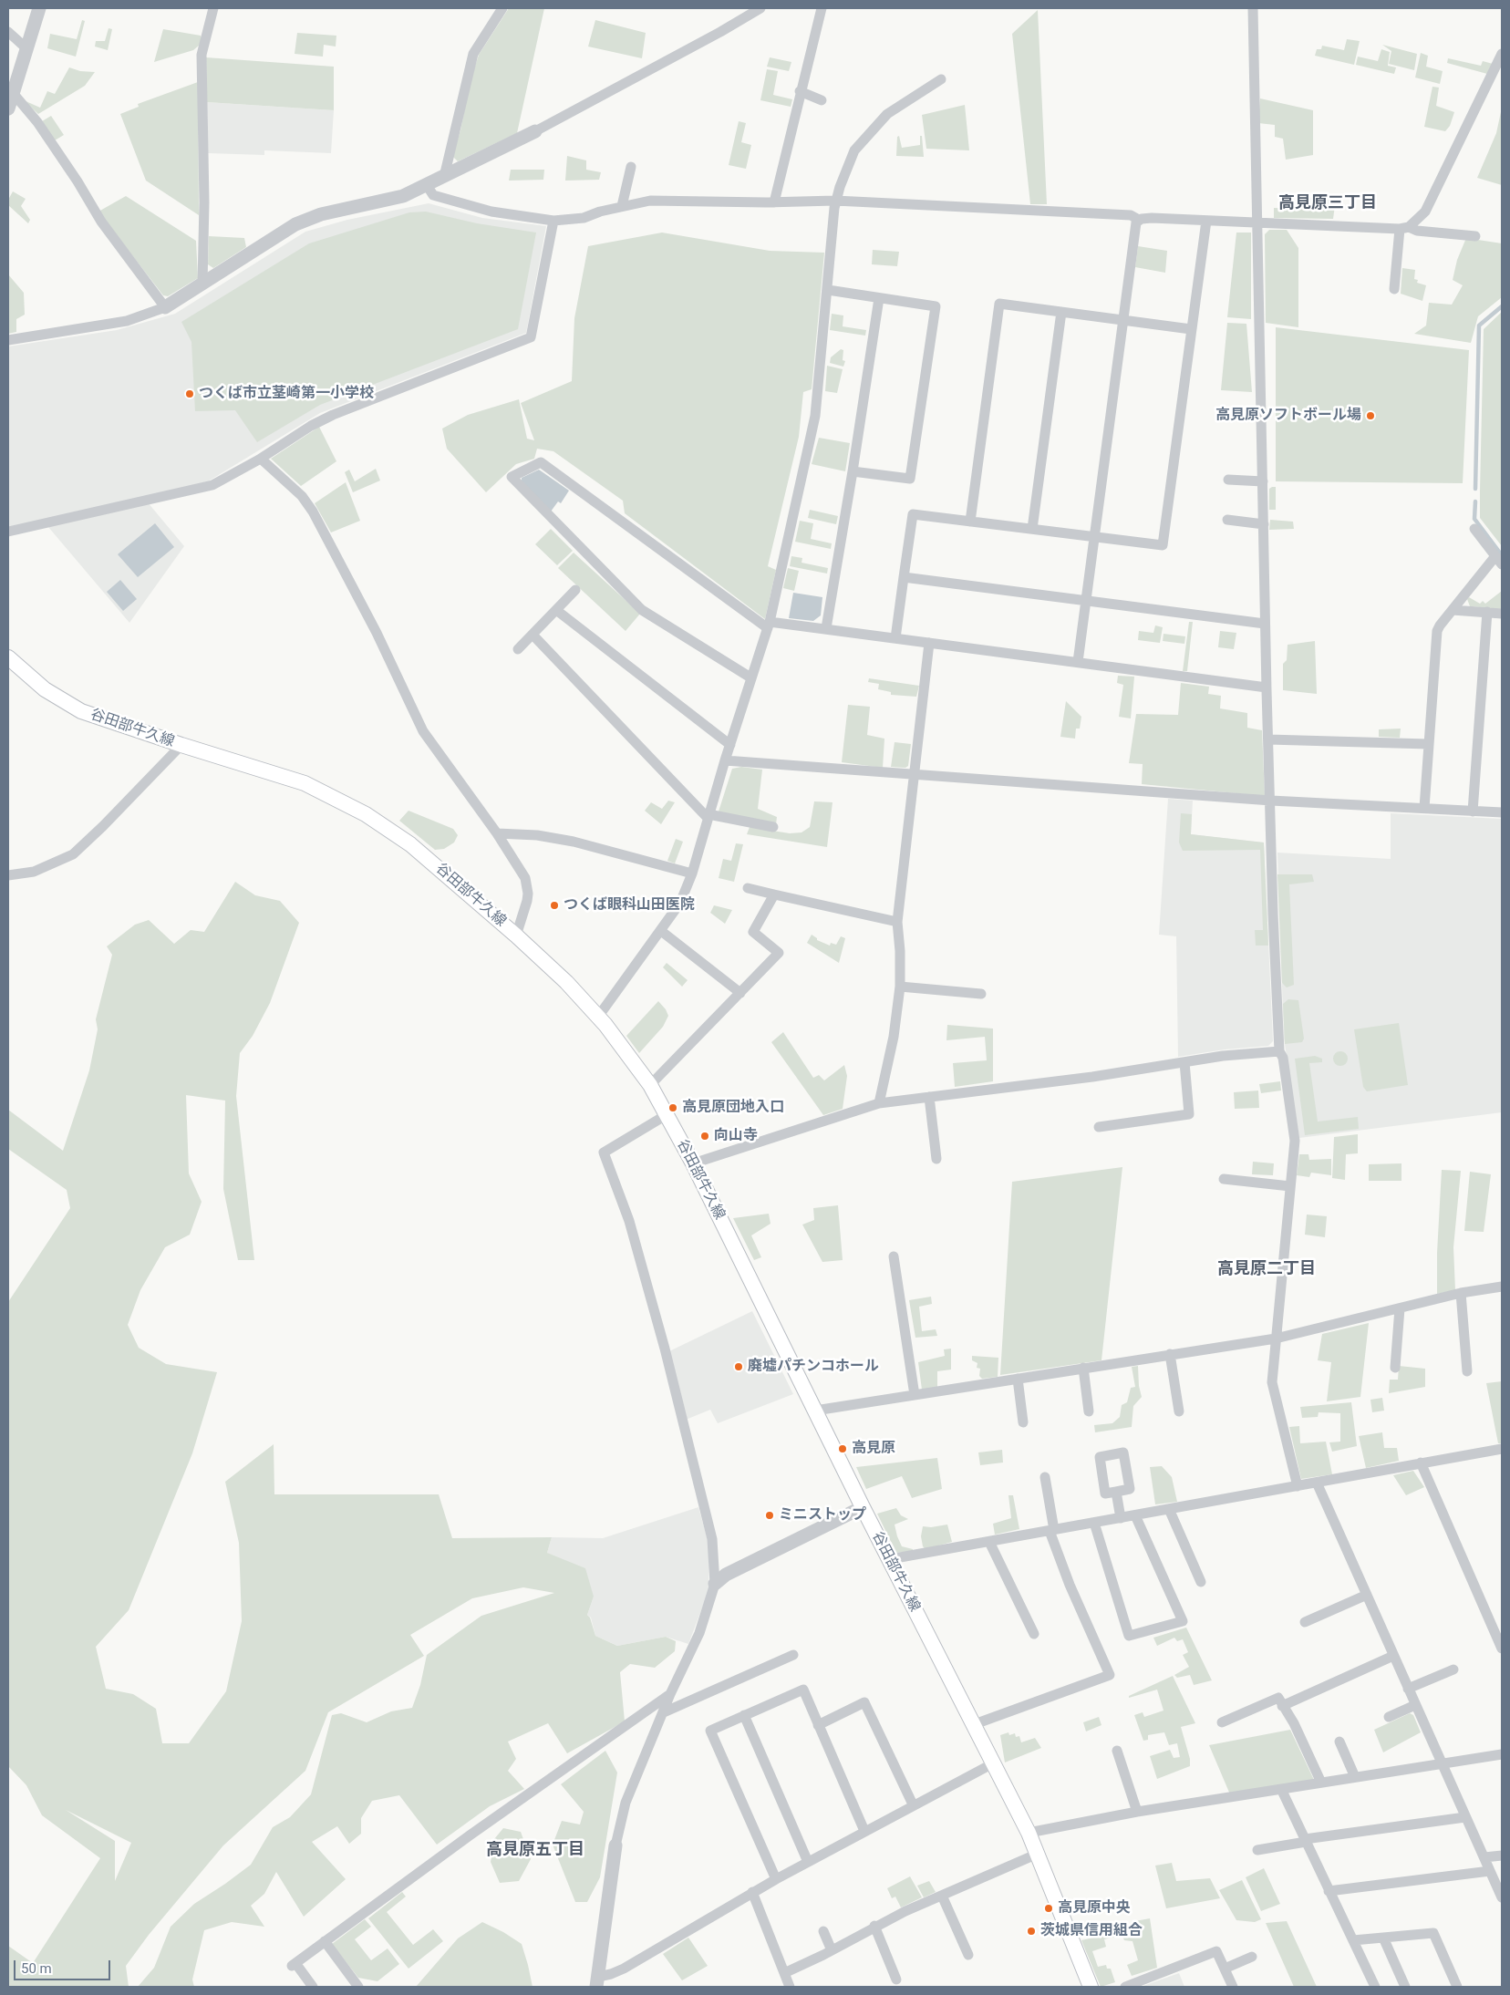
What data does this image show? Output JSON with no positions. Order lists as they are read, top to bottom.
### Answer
{
  "streets": {
    "main road": ["谷田部牛久線"]
  },
  "districts": ["高見原三丁目", "高見原二丁目", "高見原五丁目"],
  "places": [
    "つくば市立茎崎第一小学校",
    "高見原ソフトボール場",
    "つくば眼科山田医院",
    "高見原団地入口",
    "向山寺",
    "廃墟パチンコホール",
    "高見原",
    "ミニストップ",
    "高見原中央",
    "茨城県信用組合"
  ],
  "scale_bar": "50 m"
}
